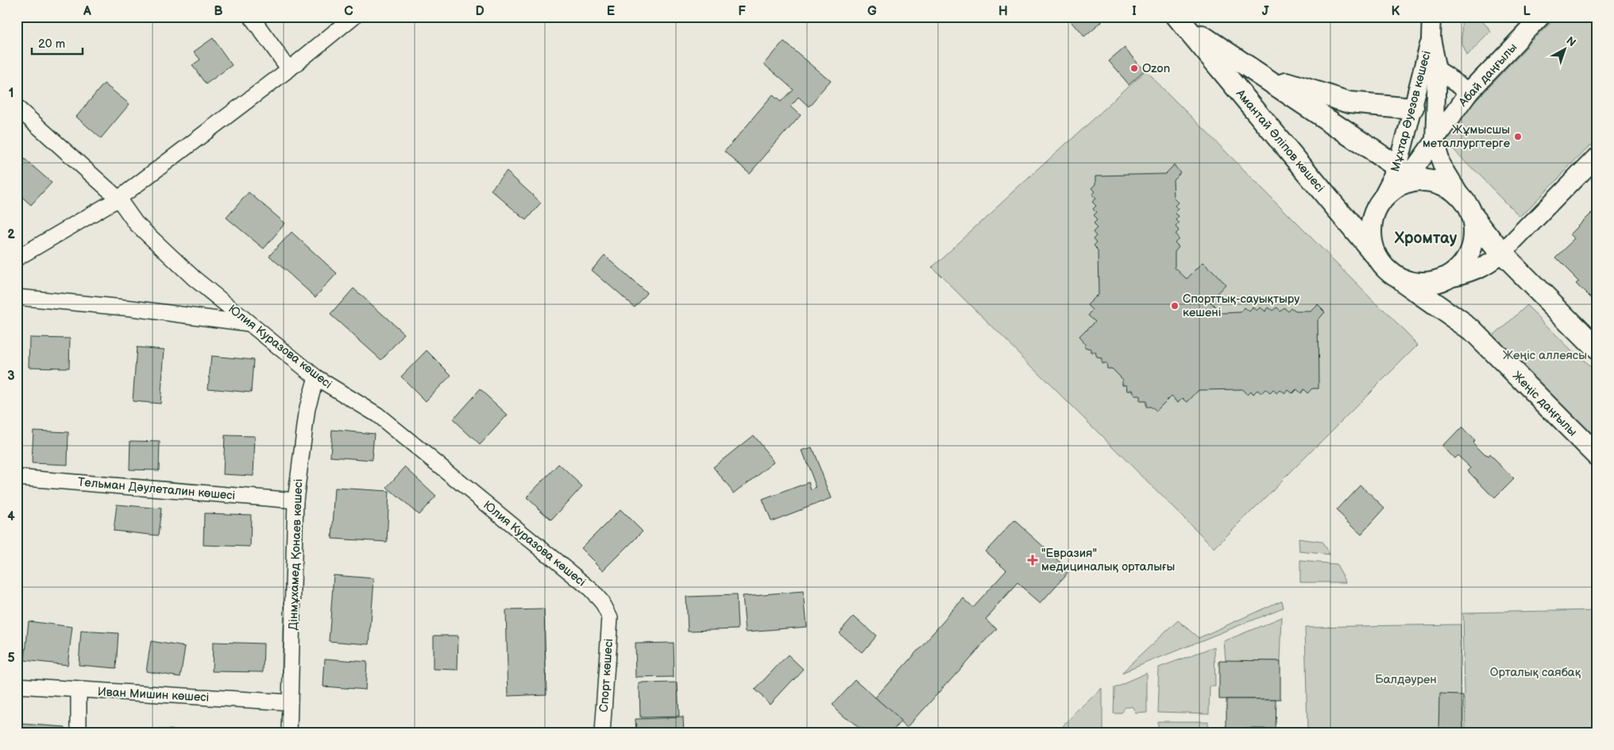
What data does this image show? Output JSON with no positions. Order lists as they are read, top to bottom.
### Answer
{
  "streets": {
    "main road": ["Амантай Әліпов көшесі", "Жеңіс даңғылы"],
    "street": [
      "Абай даңғылы",
      "Мұхтар Әуезов көшесі",
      "Юлия Куразова көшесі",
      "Тельман Дәулеталин көшесі",
      "Дінмұхамед Қонаев көшесі",
      "Спорт көшесі",
      "Иван Мишин көшесі"
    ]
  },
  "crossings": [
    ["Абай даңғылы", "Мұхтар Әуезов көшесі"],
    ["Абай даңғылы", "Амантай Әліпов көшесі"],
    ["Мұхтар Әуезов көшесі", "Амантай Әліпов көшесі"],
    ["Амантай Әліпов көшесі", "Жеңіс даңғылы"],
    ["Юлия Куразова көшесі", "Дінмұхамед Қонаев көшесі"],
    ["Юлия Куразова көшесі", "Спорт көшесі"],
    ["Тельман Дәулеталин көшесі", "Дінмұхамед Қонаев көшесі"],
    ["Дінмұхамед Қонаев көшесі", "Иван Мишин көшесі"]
  ],
  "districts": ["Хромтау"],
  "parks": ["Жеңіс аллеясы", "Орталық саябақ", "Балдәурен"],
  "places": {
    "other": ["Ozon", "Жұмысшы металлургтерге", "Спорттық-сауықтыру кешені"],
    "health": ["\"Евразия\" медициналық орталығы"]
  },
  "scale_bar": "20 m",
  "north": "top right",
  "grid": {
    "columns": [
      "A",
      "B",
      "C",
      "D",
      "E",
      "F",
      "G",
      "H",
      "I",
      "J",
      "K",
      "L"
    ],
    "rows": [
      "1",
      "2",
      "3",
      "4",
      "5"
    ]
  }
}
